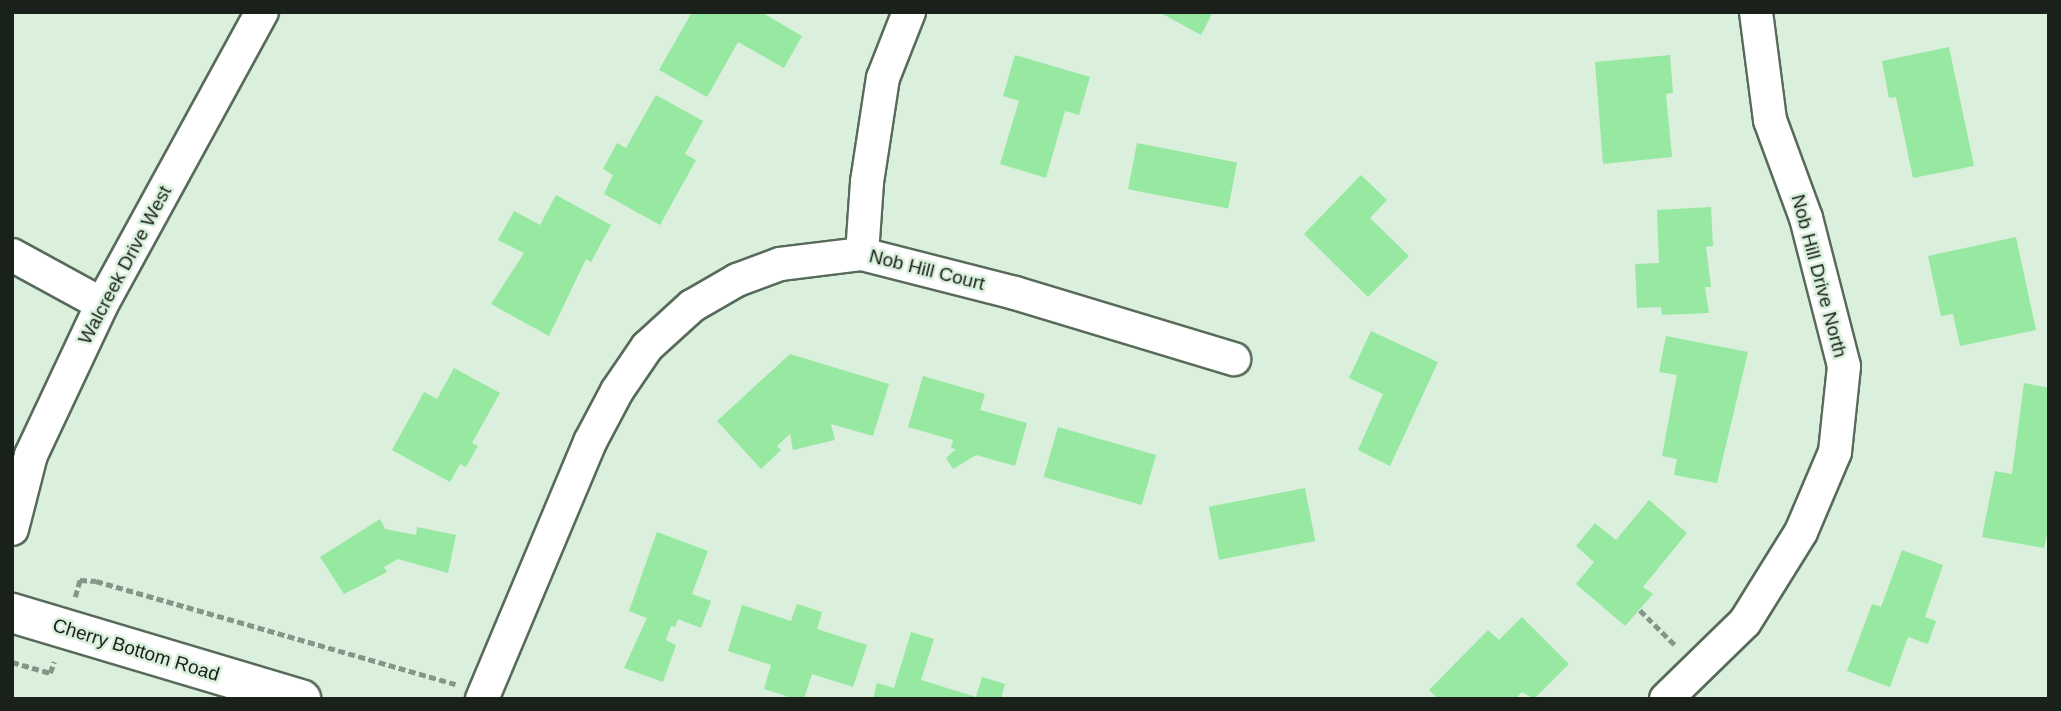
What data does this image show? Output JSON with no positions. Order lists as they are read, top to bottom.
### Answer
{
  "streets": {
    "main road": ["Cherry Bottom Road"],
    "street": ["Walcreek Drive West", "Nob Hill Court", "Nob Hill Drive North"]
  }
}
